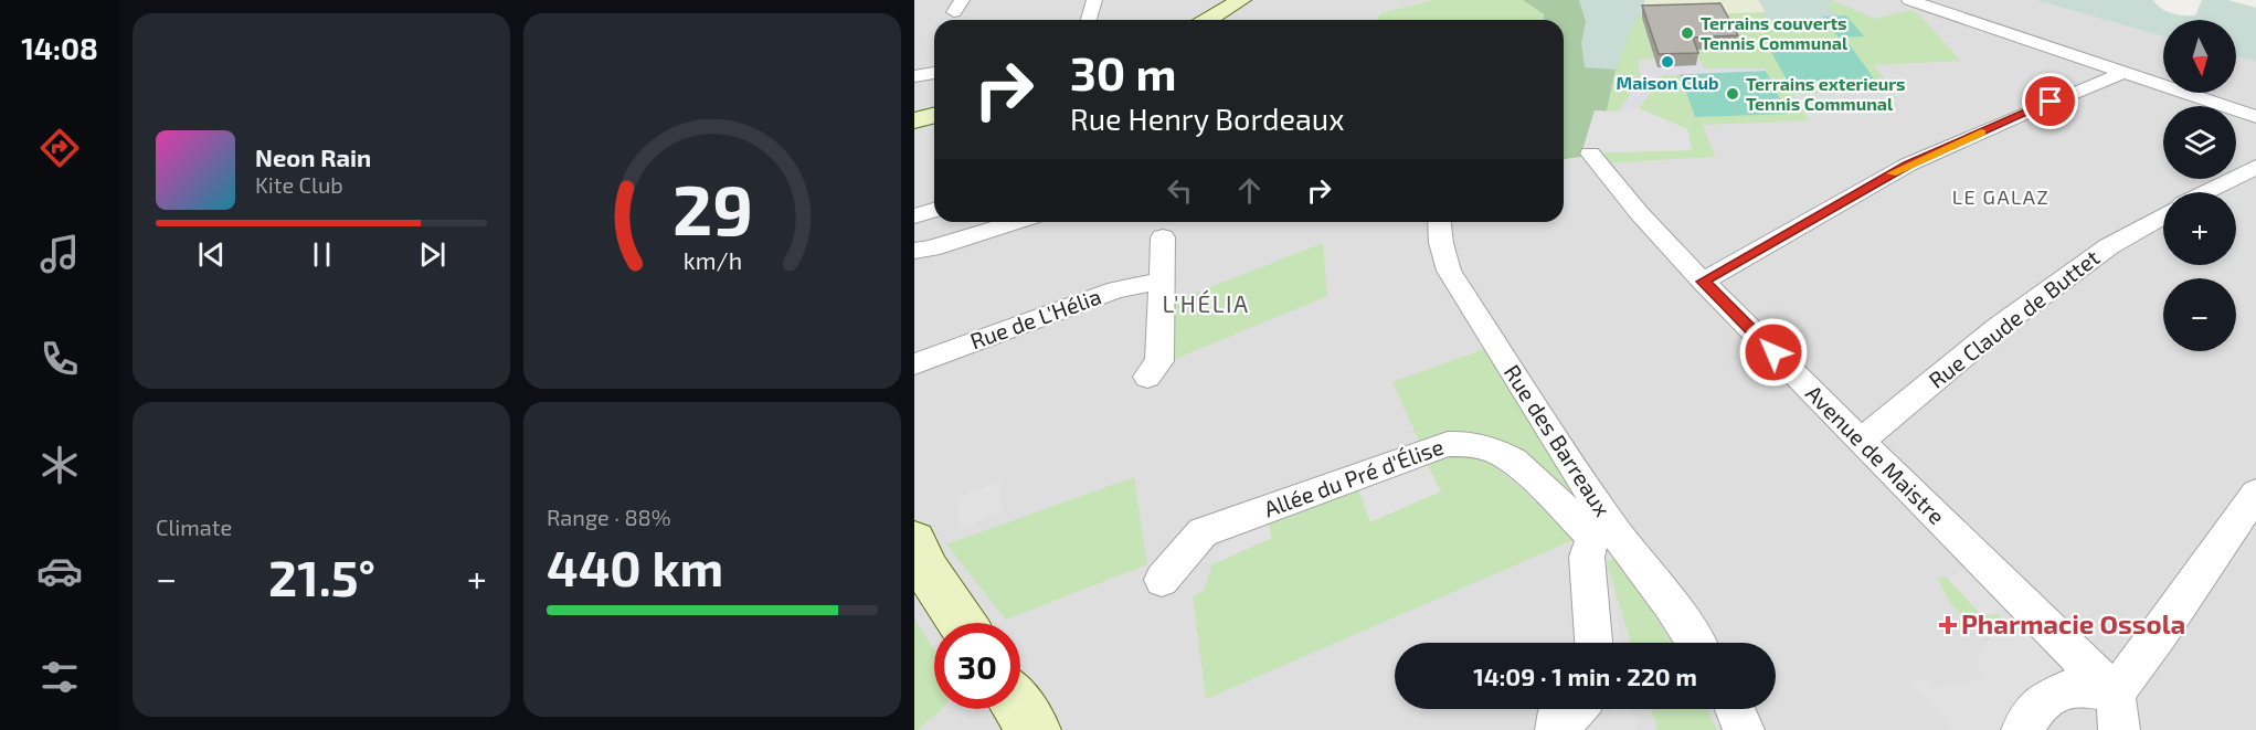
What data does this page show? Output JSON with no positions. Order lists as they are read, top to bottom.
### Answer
{
  "streets": {
    "street": [
      "Rue de L'Hélia",
      "Rue Claude de Buttet",
      "Rue des Barreaux",
      "Avenue de Maistre",
      "Allée du Pré d'Élise"
    ]
  },
  "crossings": [
    ["Rue Claude de Buttet", "Avenue de Maistre"],
    ["Rue des Barreaux", "Allée du Pré d'Élise"]
  ],
  "districts": ["LE GALAZ", "L'HÉLIA"],
  "places": {
    "other": ["Terrains couverts Tennis Communal", "Maison Club", "Terrains exterieurs Tennis Communal"],
    "health": ["Pharmacie Ossola"]
  },
  "north": "bottom",
  "page": {
    "tabs": "14:08",
    "map_buttons": ["+", "−"],
    "turn": ["30 m", "Rue Henry Bordeaux"],
    "song": ["Neon Rain", "Kite Club"],
    "tile": [
      "Climate",
      ["Range · 88%", "440 km"]
    ],
    "heat": ["−", "21.5°", "+"],
    "limit": "30",
    "trip": "14:09 · 1 min · 220 m",
    "gauge": ["29", "km/h"]
  }
}
